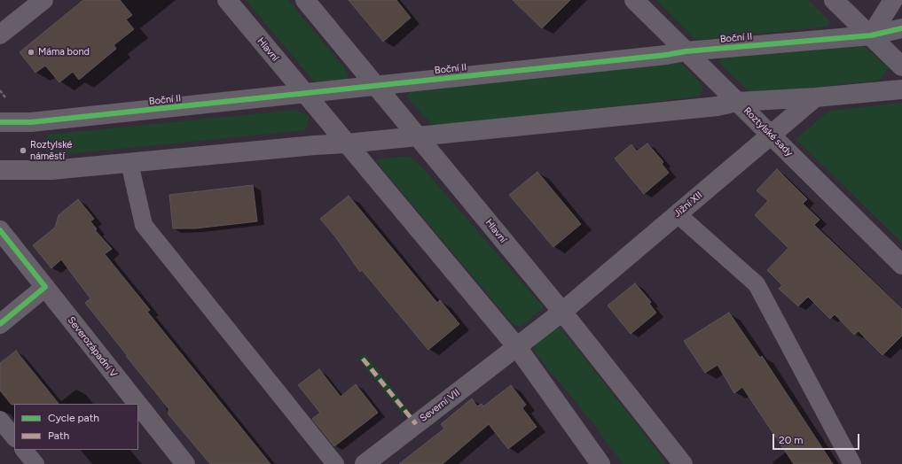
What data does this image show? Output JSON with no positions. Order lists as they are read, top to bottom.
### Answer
{
  "streets": {
    "street": [
      "Boční II",
      "Hlavní",
      "Roztylské sady",
      "Jižní XII",
      "Severozápadní V",
      "Severní VII"
    ]
  },
  "crossings": [
    ["Boční II", "Hlavní"],
    ["Boční II", "Roztylské sady"],
    ["Hlavní", "Jižní XII"],
    ["Hlavní", "Severní VII"],
    ["Roztylské sady", "Jižní XII"],
    ["Jižní XII", "Severní VII"]
  ],
  "places": ["Máma bond", "Roztylské náměstí"],
  "legend": ["Cycle path", "Path"],
  "scale_bar": "20 m"
}
